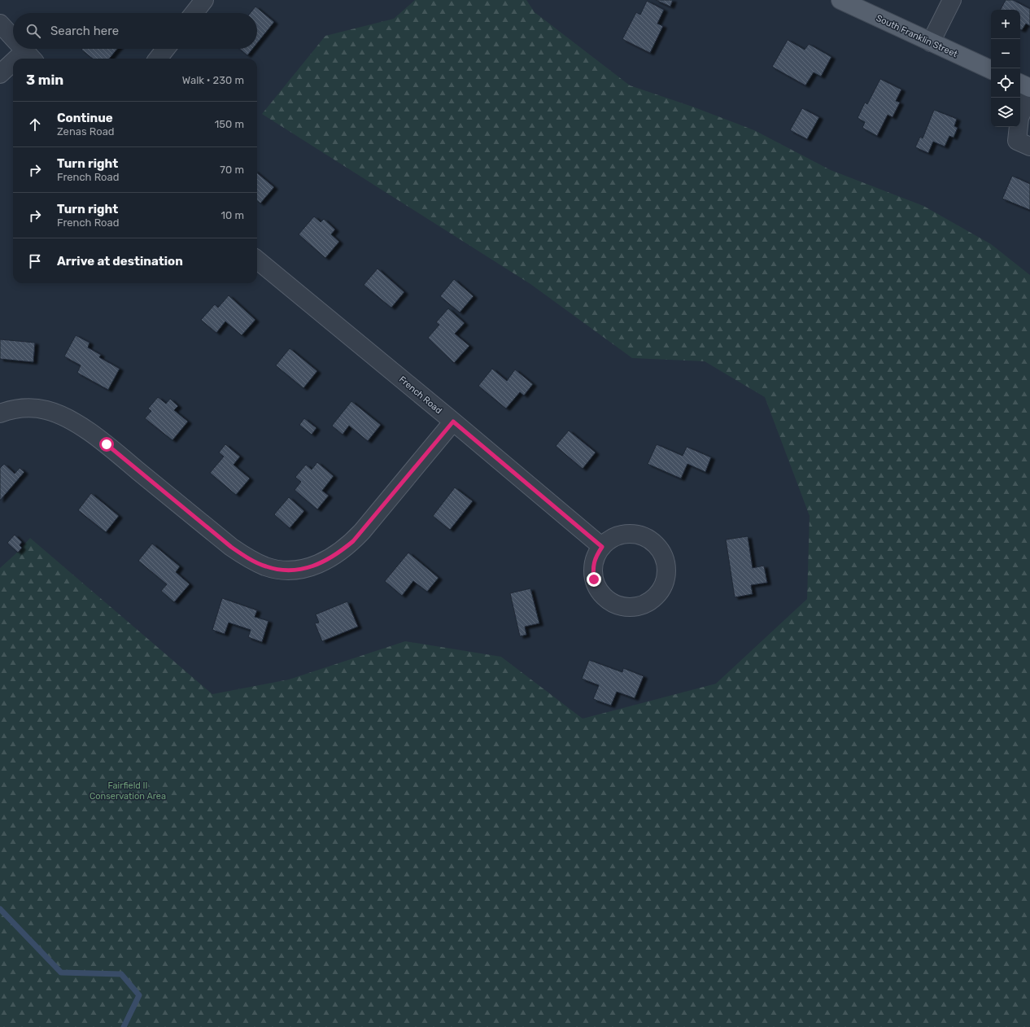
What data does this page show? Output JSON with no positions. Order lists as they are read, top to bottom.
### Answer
{
  "streets": {
    "main road": ["South Franklin Street"],
    "street": ["French Road"]
  },
  "parks": ["Fairfield II Conservation Area"],
  "page": {
    "map_buttons": ["+", "−"],
    "search": "Search here",
    "heading": ["3 min", "Walk · 230 m"],
    "list": [
      ["Continue", "Zenas Road", "150 m"],
      ["Turn right", "French Road", "70 m"],
      ["Turn right", "French Road", "10 m"],
      "Arrive at destination"
    ]
  }
}
